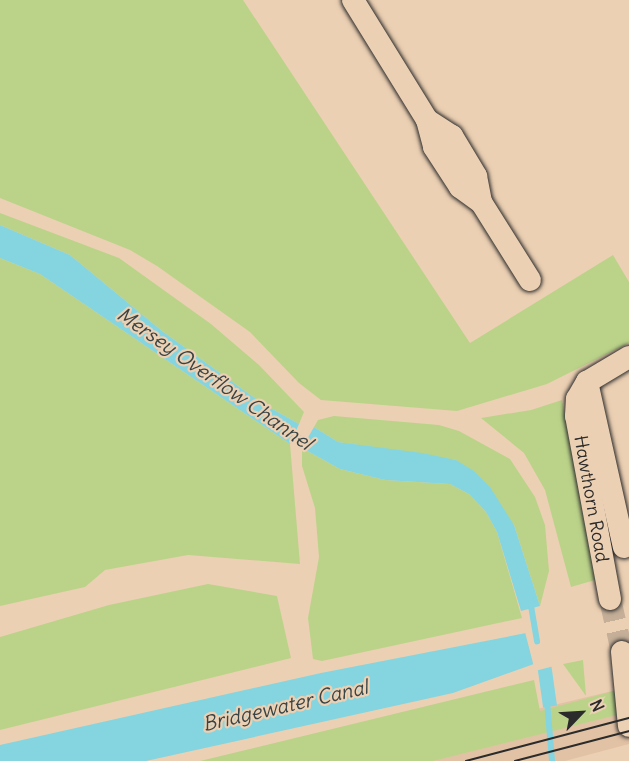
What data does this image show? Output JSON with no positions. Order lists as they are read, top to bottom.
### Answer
{
  "streets": {
    "street": ["Hawthorn Road"]
  },
  "water": ["Mersey Overflow Channel", "Bridgewater Canal"],
  "north": "top right"
}
